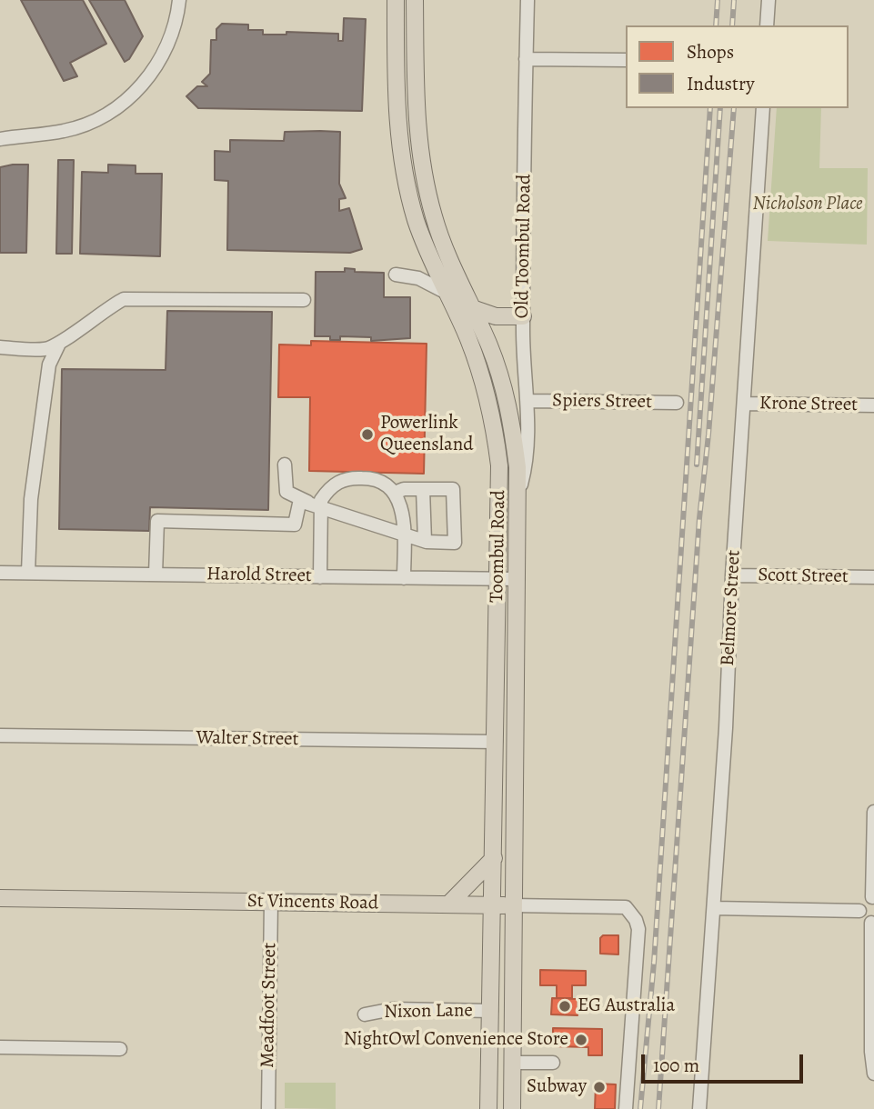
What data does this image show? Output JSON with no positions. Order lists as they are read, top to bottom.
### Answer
{
  "streets": {
    "main road": ["Toombul Road", "St Vincents Road"],
    "street": [
      "Old Toombul Road",
      "Spiers Street",
      "Krone Street",
      "Harold Street",
      "Scott Street",
      "Belmore Street",
      "Walter Street",
      "Meadfoot Street",
      "Nixon Lane"
    ]
  },
  "crossings": [
    ["Old Toombul Road", "Spiers Street"],
    ["Old Toombul Road", "Toombul Road"],
    ["Krone Street", "Belmore Street"],
    ["Toombul Road", "Harold Street"],
    ["Toombul Road", "Walter Street"],
    ["Toombul Road", "St Vincents Road"],
    ["Toombul Road", "Nixon Lane"],
    ["Scott Street", "Belmore Street"],
    ["St Vincents Road", "Meadfoot Street"]
  ],
  "parks": ["Nicholson Place"],
  "places": [
    "Powerlink Queensland",
    "EG Australia",
    "NightOwl Convenience Store",
    "Subway"
  ],
  "legend": ["Shops", "Industry"],
  "scale_bar": "100 m"
}
